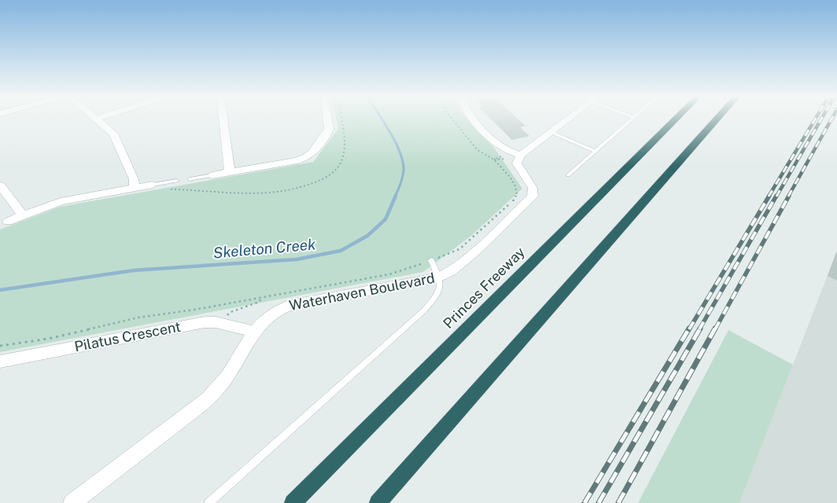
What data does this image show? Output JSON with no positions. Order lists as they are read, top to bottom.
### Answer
{
  "streets": {
    "highway": ["Princes Freeway"],
    "street": ["Waterhaven Boulevard", "Pilatus Crescent"]
  },
  "crossings": [
    ["Waterhaven Boulevard", "Pilatus Crescent"]
  ],
  "water": ["Skeleton Creek"]
}
